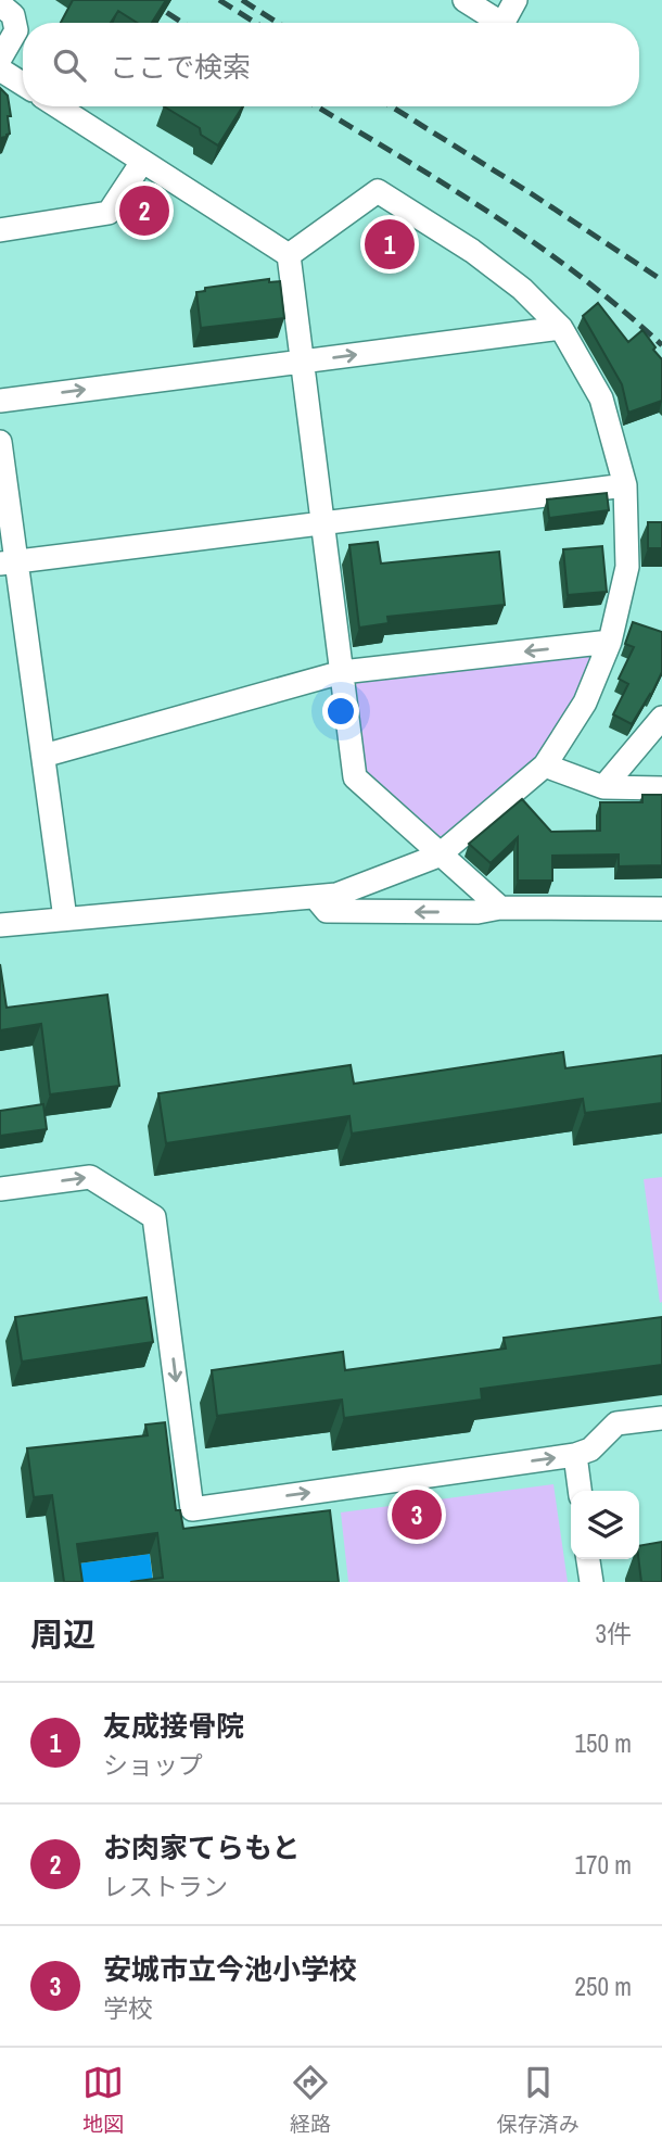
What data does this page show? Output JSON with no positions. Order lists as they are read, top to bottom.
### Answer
{
  "page": {
    "search": "ここで検索",
    "pins": ["2", "1", "3"],
    "heading": ["周辺", "3件"],
    "list": [
      {
        "mark": "1",
        "name": "友成接骨院",
        "note": "ショップ",
        "value": "150 m"
      },
      {
        "mark": "2",
        "name": "お肉家てらもと",
        "note": "レストラン",
        "value": "170 m"
      },
      {
        "mark": "3",
        "name": "安城市立今池小学校",
        "note": "学校",
        "value": "250 m"
      }
    ],
    "nav": ["地図", "経路", "保存済み"]
  }
}
